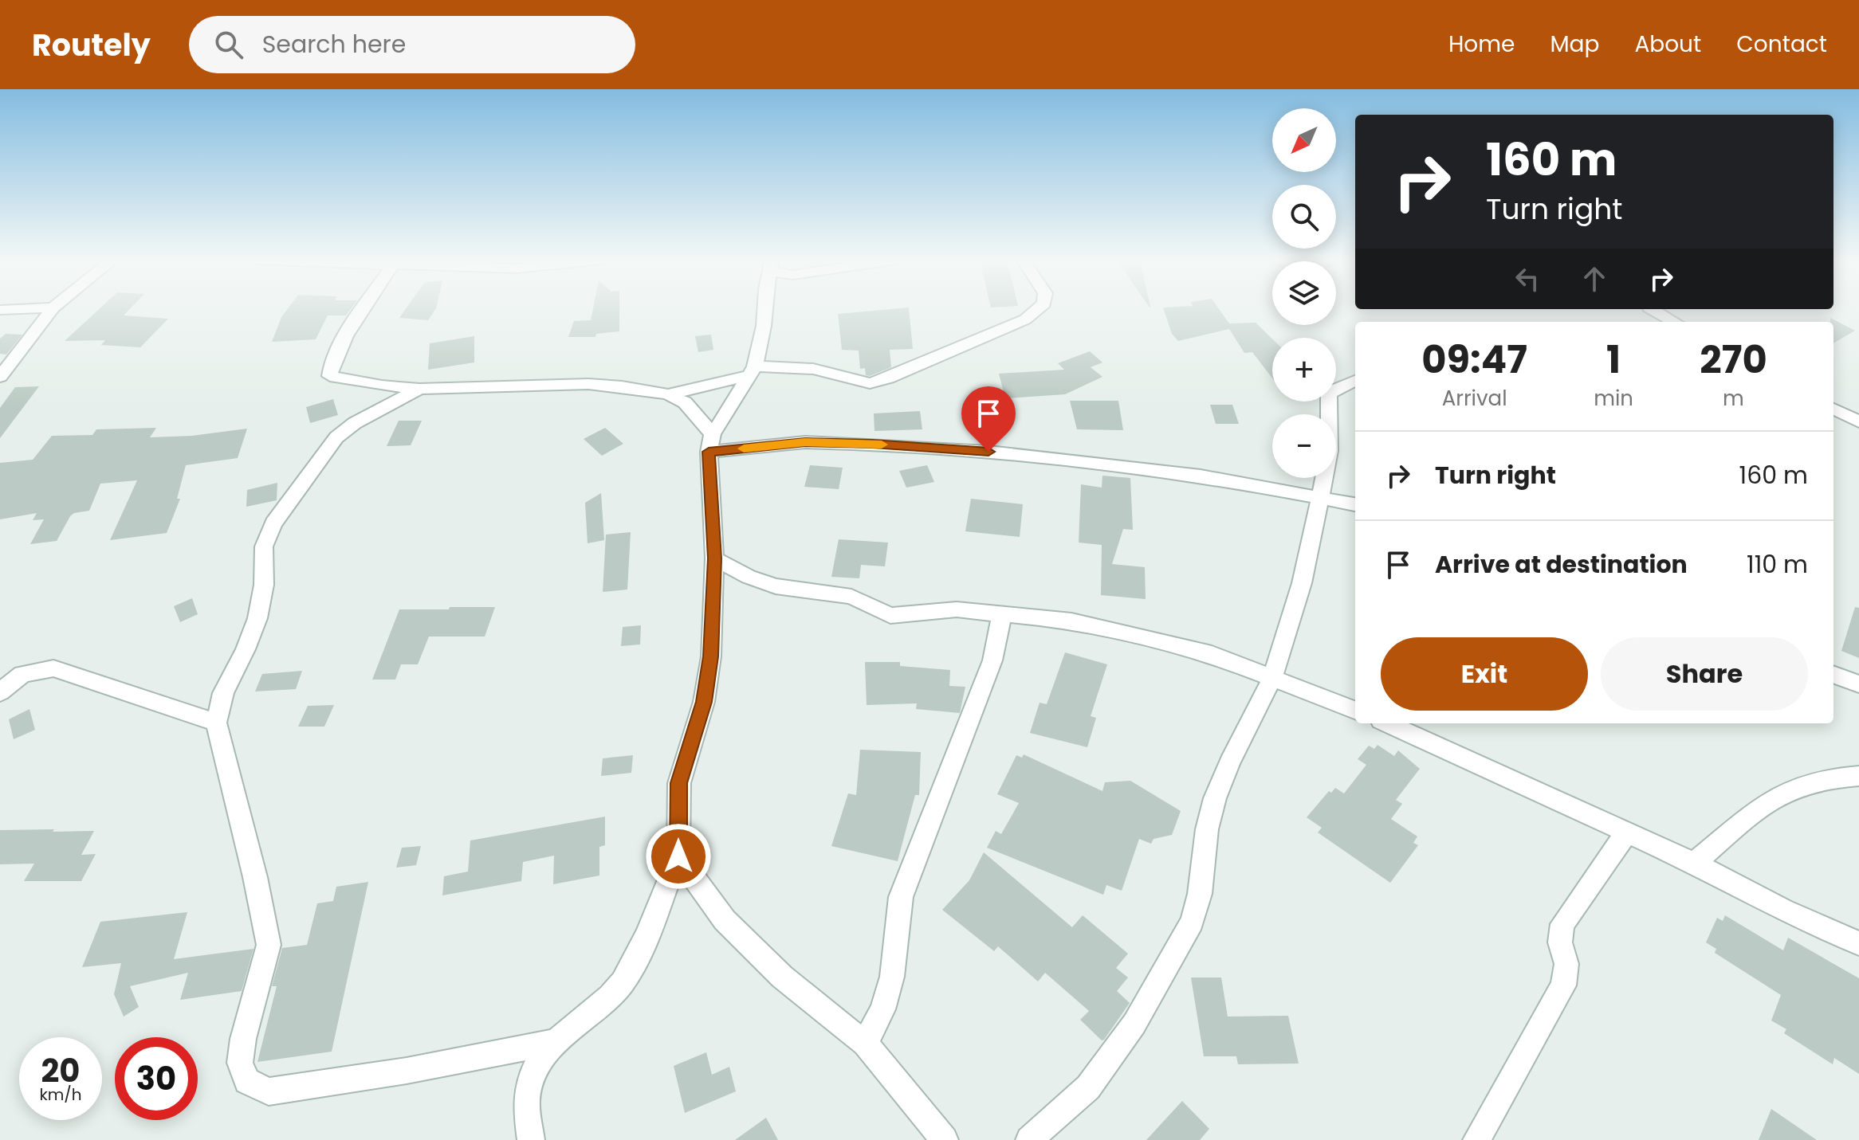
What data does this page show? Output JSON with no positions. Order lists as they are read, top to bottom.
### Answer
{
  "north": "bottom left",
  "page": {
    "header": "Routely",
    "search": "Search here",
    "nav": [
      "Home",
      "Map",
      "About",
      "Contact"
    ],
    "map_buttons": ["+", "−"],
    "turn": ["160 m", "Turn right"],
    "eta": [
      "09:47",
      "Arrival",
      "1",
      "min",
      "270",
      "m"
    ],
    "list": [
      {
        "name": "Turn right",
        "value": "160 m"
      },
      {
        "name": "Arrive at destination",
        "value": "110 m"
      }
    ],
    "buttons": ["Exit", "Share"],
    "speed": "20 km/h",
    "limit": "30"
  }
}
